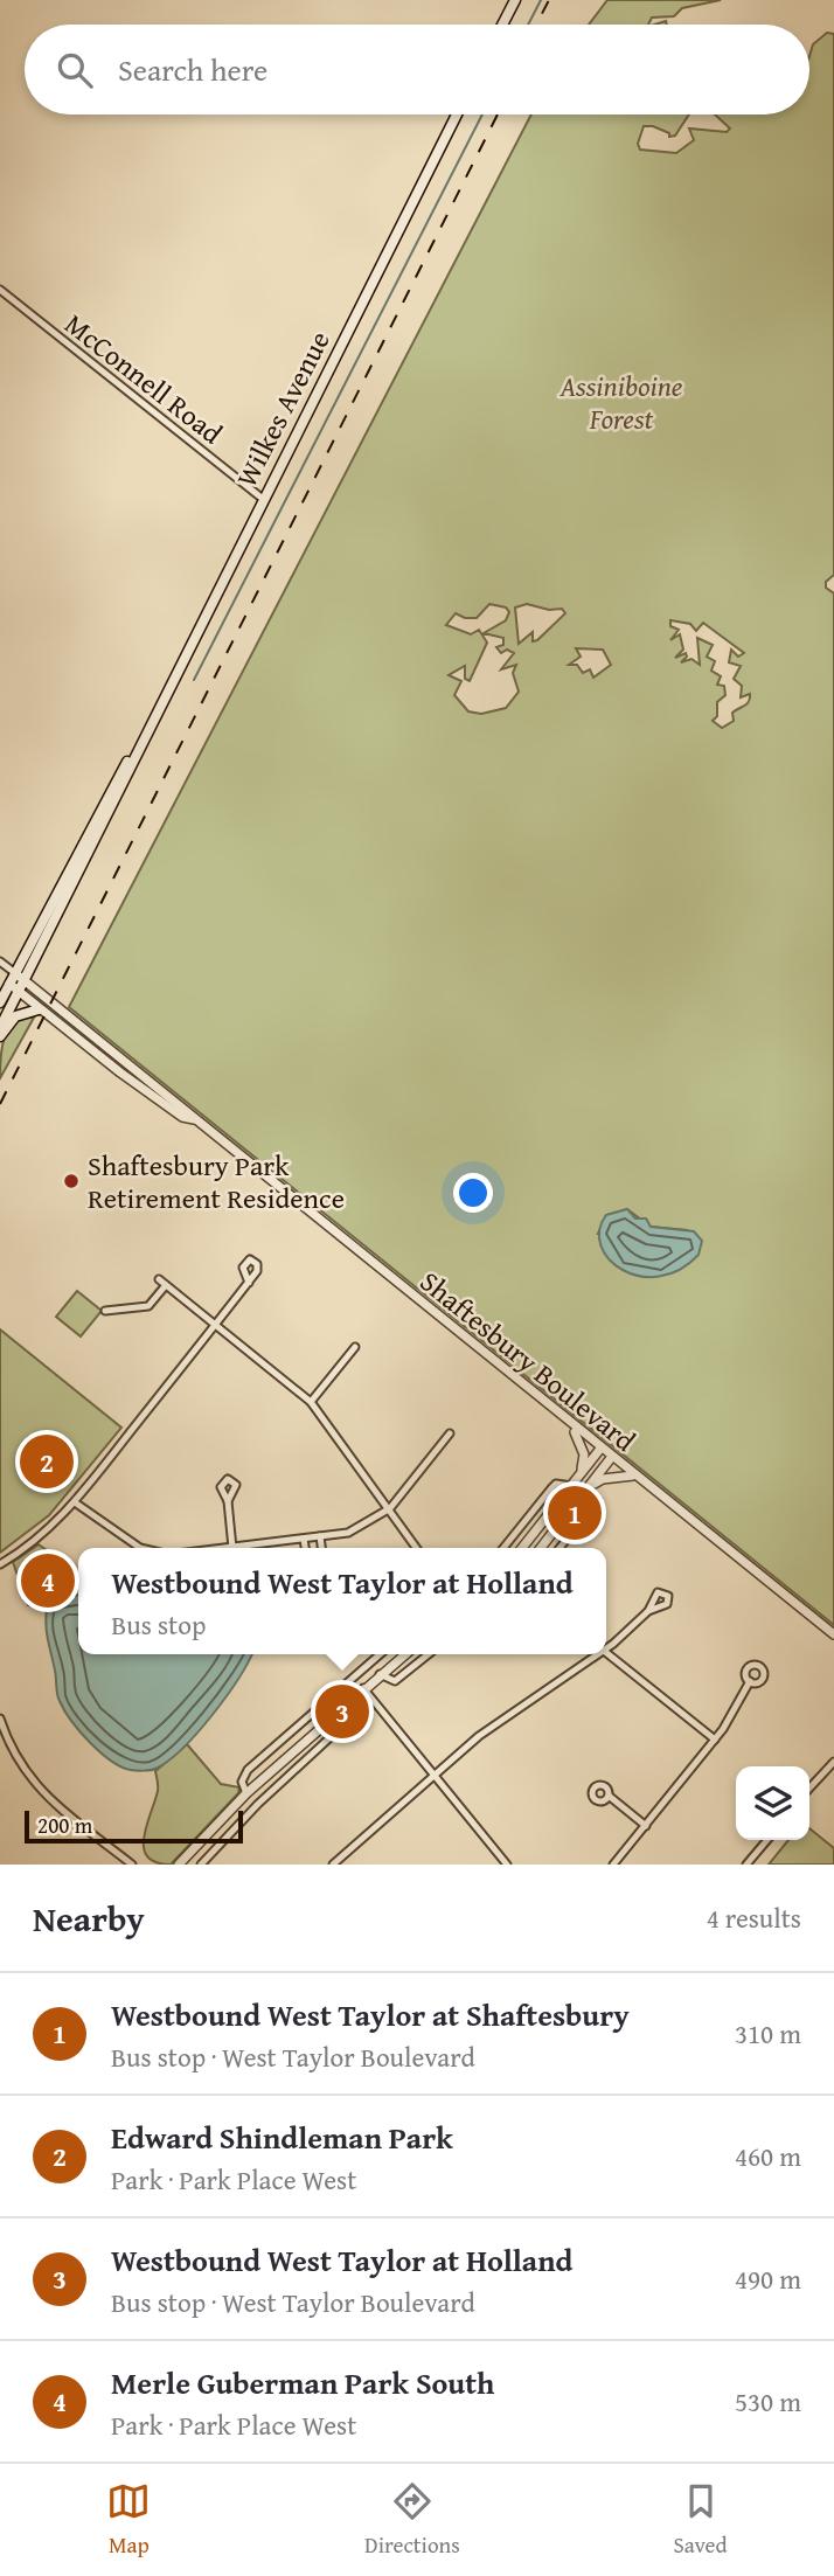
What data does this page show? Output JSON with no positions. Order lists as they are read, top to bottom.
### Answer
{
  "streets": {
    "main road": ["Wilkes Avenue"],
    "street": ["McConnell Road", "Shaftesbury Boulevard"]
  },
  "crossings": [
    ["McConnell Road", "Wilkes Avenue"],
    ["Wilkes Avenue", "Shaftesbury Boulevard"]
  ],
  "parks": ["Assiniboine Forest"],
  "places": ["Shaftesbury Park Retirement Residence"],
  "scale_bar": "200 m",
  "page": {
    "search": "Search here",
    "pins": [
      "2",
      "1",
      "4",
      "3"
    ],
    "popup": ["Westbound West Taylor at Holland", "Bus stop"],
    "scale": "200 m",
    "heading": ["Nearby", "4 results"],
    "list": [
      {
        "mark": "1",
        "name": "Westbound West Taylor at Shaftesbury",
        "note": "Bus stop · West Taylor Boulevard",
        "value": "310 m"
      },
      {
        "mark": "2",
        "name": "Edward Shindleman Park",
        "note": "Park · Park Place West",
        "value": "460 m"
      },
      {
        "mark": "3",
        "name": "Westbound West Taylor at Holland",
        "note": "Bus stop · West Taylor Boulevard",
        "value": "490 m"
      },
      {
        "mark": "4",
        "name": "Merle Guberman Park South",
        "note": "Park · Park Place West",
        "value": "530 m"
      }
    ],
    "nav": ["Map", "Directions", "Saved"]
  }
}
